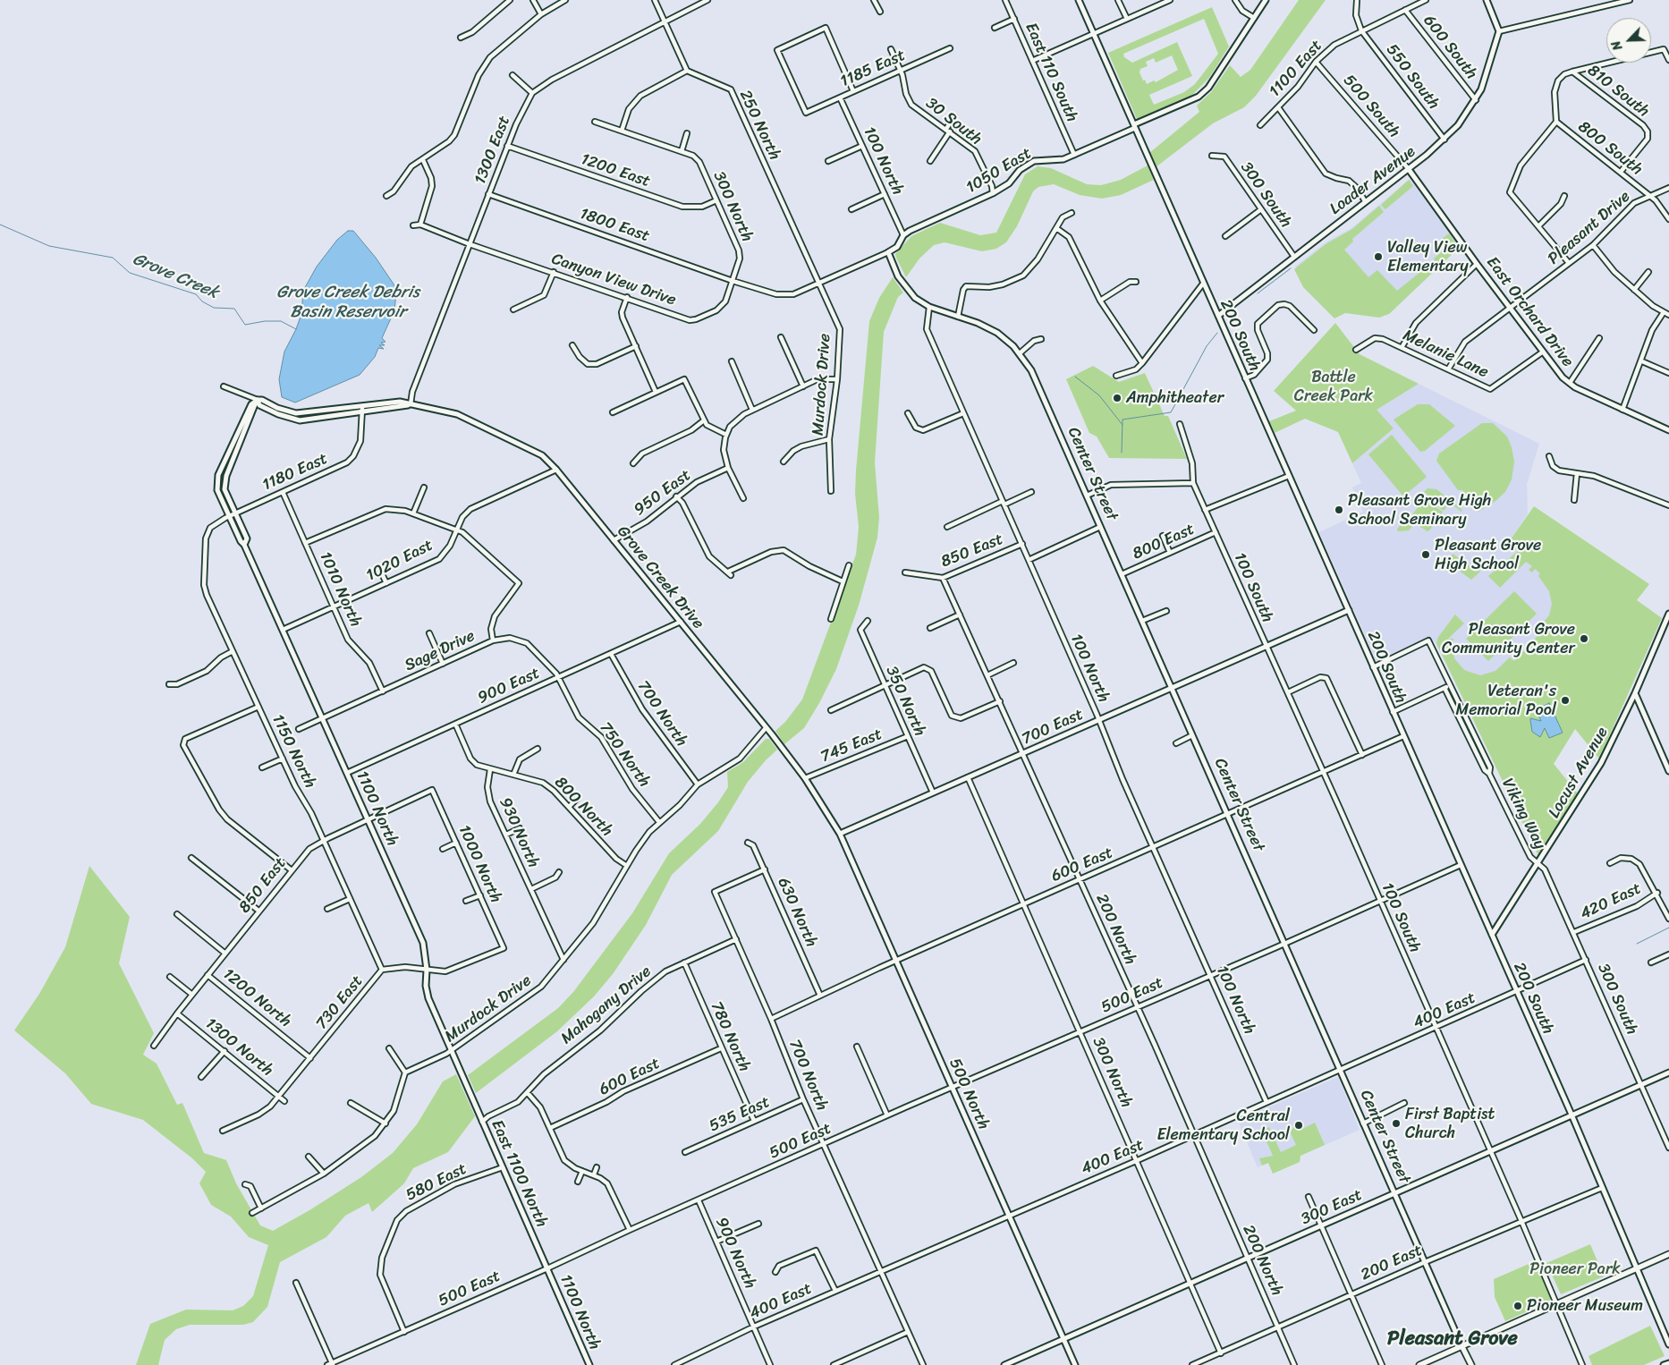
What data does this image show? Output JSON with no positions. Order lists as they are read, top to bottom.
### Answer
{
  "streets": {
    "main road": ["Center Street"],
    "street": [
      "600 South",
      "1185 East",
      "1100 East",
      "East 110 South",
      "550 South",
      "810 South",
      "500 South",
      "30 South",
      "250 North",
      "800 South",
      "1300 East",
      "100 North",
      "1200 East",
      "1050 East",
      "Loader Avenue",
      "300 South",
      "300 North",
      "1800 East",
      "Pleasant Drive",
      "Canyon View Drive",
      "East Orchard Drive",
      "200 South",
      "Melanie Lane",
      "Murdock Drive",
      "1180 East",
      "950 East",
      "800 East",
      "850 East",
      "1020 East",
      "Grove Creek Drive",
      "100 South",
      "1010 North",
      "Sage Drive",
      "900 East",
      "350 North",
      "700 North",
      "700 East",
      "745 East",
      "1150 North",
      "750 North",
      "Locust Avenue",
      "800 North",
      "1100 North",
      "Viking Way",
      "930 North",
      "1000 North",
      "600 East",
      "420 East",
      "630 North",
      "200 North",
      "500 East",
      "1200 North",
      "730 East",
      "Mahogany Drive",
      "400 East",
      "780 North",
      "1300 North",
      "500 North",
      "535 East",
      "East 1100 North",
      "580 East",
      "300 East",
      "900 North",
      "200 East"
    ]
  },
  "crossings": [
    ["600 South", "1100 East"],
    ["600 South", "Loader Avenue"],
    ["1185 East", "30 South"],
    ["1185 East", "100 North"],
    ["1100 East", "550 South"],
    ["1100 East", "500 South"],
    ["East 110 South", "1050 East"],
    ["550 South", "Loader Avenue"],
    ["810 South", "800 South"],
    ["500 South", "Loader Avenue"],
    ["500 South", "East Orchard Drive"],
    ["30 South", "1050 East"],
    ["250 North", "Murdock Drive"],
    ["800 South", "Pleasant Drive"],
    ["1300 East", "1200 East"],
    ["1300 East", "1800 East"],
    ["1300 East", "Canyon View Drive"],
    ["1300 East", "Grove Creek Drive"],
    ["100 North", "1050 East"],
    ["100 North", "Center Street"],
    ["100 North", "850 East"],
    ["100 North", "700 East"],
    ["100 North", "600 East"],
    ["100 North", "500 East"],
    ["100 North", "400 East"],
    ["1200 East", "300 North"],
    ["1050 East", "200 South"],
    ["Loader Avenue", "300 South"],
    ["Loader Avenue", "East Orchard Drive"],
    ["Loader Avenue", "200 South"],
    ["300 South", "Locust Avenue"],
    ["300 South", "Viking Way"],
    ["300 South", "420 East"],
    ["300 South", "400 East"],
    ["300 South", "300 East"],
    ["300 North", "1800 East"],
    ["300 North", "Canyon View Drive"],
    ["300 North", "700 East"],
    ["300 North", "600 East"],
    ["300 North", "500 East"],
    ["300 North", "400 East"],
    ["300 North", "300 East"],
    ["300 North", "200 East"],
    ["1800 East", "Canyon View Drive"],
    ["Pleasant Drive", "East Orchard Drive"],
    ["Pleasant Drive", "Melanie Lane"],
    ["East Orchard Drive", "Melanie Lane"],
    ["200 South", "700 East"],
    ["200 South", "Locust Avenue"],
    ["200 South", "Viking Way"],
    ["200 South", "600 East"],
    ["200 South", "500 East"],
    ["200 South", "400 East"],
    ["200 South", "300 East"],
    ["200 South", "200 East"],
    ["Murdock Drive", "Grove Creek Drive"],
    ["Murdock Drive", "700 North"],
    ["Murdock Drive", "750 North"],
    ["Murdock Drive", "800 North"],
    ["Murdock Drive", "1100 North"],
    ["Murdock Drive", "930 North"],
    ["1180 East", "Grove Creek Drive"],
    ["1180 East", "1010 North"],
    ["1180 East", "1150 North"],
    ["1180 East", "1100 North"],
    ["Center Street", "800 East"],
    ["Center Street", "700 East"],
    ["Center Street", "600 East"],
    ["Center Street", "500 East"],
    ["Center Street", "400 East"],
    ["Center Street", "300 East"],
    ["Center Street", "200 East"],
    ["950 East", "Grove Creek Drive"],
    ["800 East", "100 South"],
    ["850 East", "1150 North"],
    ["850 East", "1100 North"],
    ["850 East", "1000 North"],
    ["850 East", "200 North"],
    ["850 East", "1200 North"],
    ["850 East", "1300 North"],
    ["1020 East", "Grove Creek Drive"],
    ["1020 East", "1010 North"],
    ["1020 East", "1100 North"],
    ["Grove Creek Drive", "900 East"],
    ["Grove Creek Drive", "700 East"],
    ["Grove Creek Drive", "745 East"],
    ["Grove Creek Drive", "1100 North"],
    ["Grove Creek Drive", "500 North"],
    ["100 South", "700 East"],
    ["100 South", "600 East"],
    ["100 South", "500 East"],
    ["100 South", "400 East"],
    ["100 South", "300 East"],
    ["100 South", "200 East"],
    ["1010 North", "Sage Drive"],
    ["Sage Drive", "900 East"],
    ["Sage Drive", "750 North"],
    ["Sage Drive", "1100 North"],
    ["900 East", "700 North"],
    ["900 East", "750 North"],
    ["900 East", "1100 North"],
    ["350 North", "700 East"],
    ["350 North", "745 East"],
    ["700 North", "600 East"],
    ["700 North", "630 North"],
    ["700 North", "500 East"],
    ["700 North", "Mahogany Drive"],
    ["700 North", "400 East"],
    ["700 North", "535 East"],
    ["700 East", "200 North"],
    ["700 East", "500 North"],
    ["1150 North", "730 East"],
    ["Locust Avenue", "Viking Way"],
    ["800 North", "930 North"],
    ["1100 North", "500 East"],
    ["1100 North", "730 East"],
    ["1100 North", "East 1100 North"],
    ["1000 North", "730 East"],
    ["600 East", "630 North"],
    ["600 East", "200 North"],
    ["600 East", "780 North"],
    ["600 East", "500 North"],
    ["200 North", "500 East"],
    ["200 North", "400 East"],
    ["200 North", "300 East"],
    ["200 North", "200 East"],
    ["500 East", "500 North"],
    ["500 East", "East 1100 North"],
    ["500 East", "580 East"],
    ["500 East", "900 North"],
    ["1200 North", "730 East"],
    ["730 East", "1300 North"],
    ["Mahogany Drive", "780 North"],
    ["Mahogany Drive", "East 1100 North"],
    ["400 East", "500 North"],
    ["400 East", "900 North"],
    ["780 North", "535 East"],
    ["500 North", "300 East"],
    ["East 1100 North", "580 East"]
  ],
  "districts": ["Pleasant Grove"],
  "water": ["Grove Creek", "Grove Creek Debris Basin Reservoir"],
  "parks": ["Battle Creek Park", "Pioneer Park"],
  "places": [
    "Valley View Elementary",
    "Amphitheater",
    "Pleasant Grove High School Seminary",
    "Pleasant Grove High School",
    "Pleasant Grove Community Center",
    "Veteran's Memorial Pool",
    "First Baptist Church",
    "Central Elementary School",
    "Pioneer Museum"
  ],
  "north": "bottom left"
}
